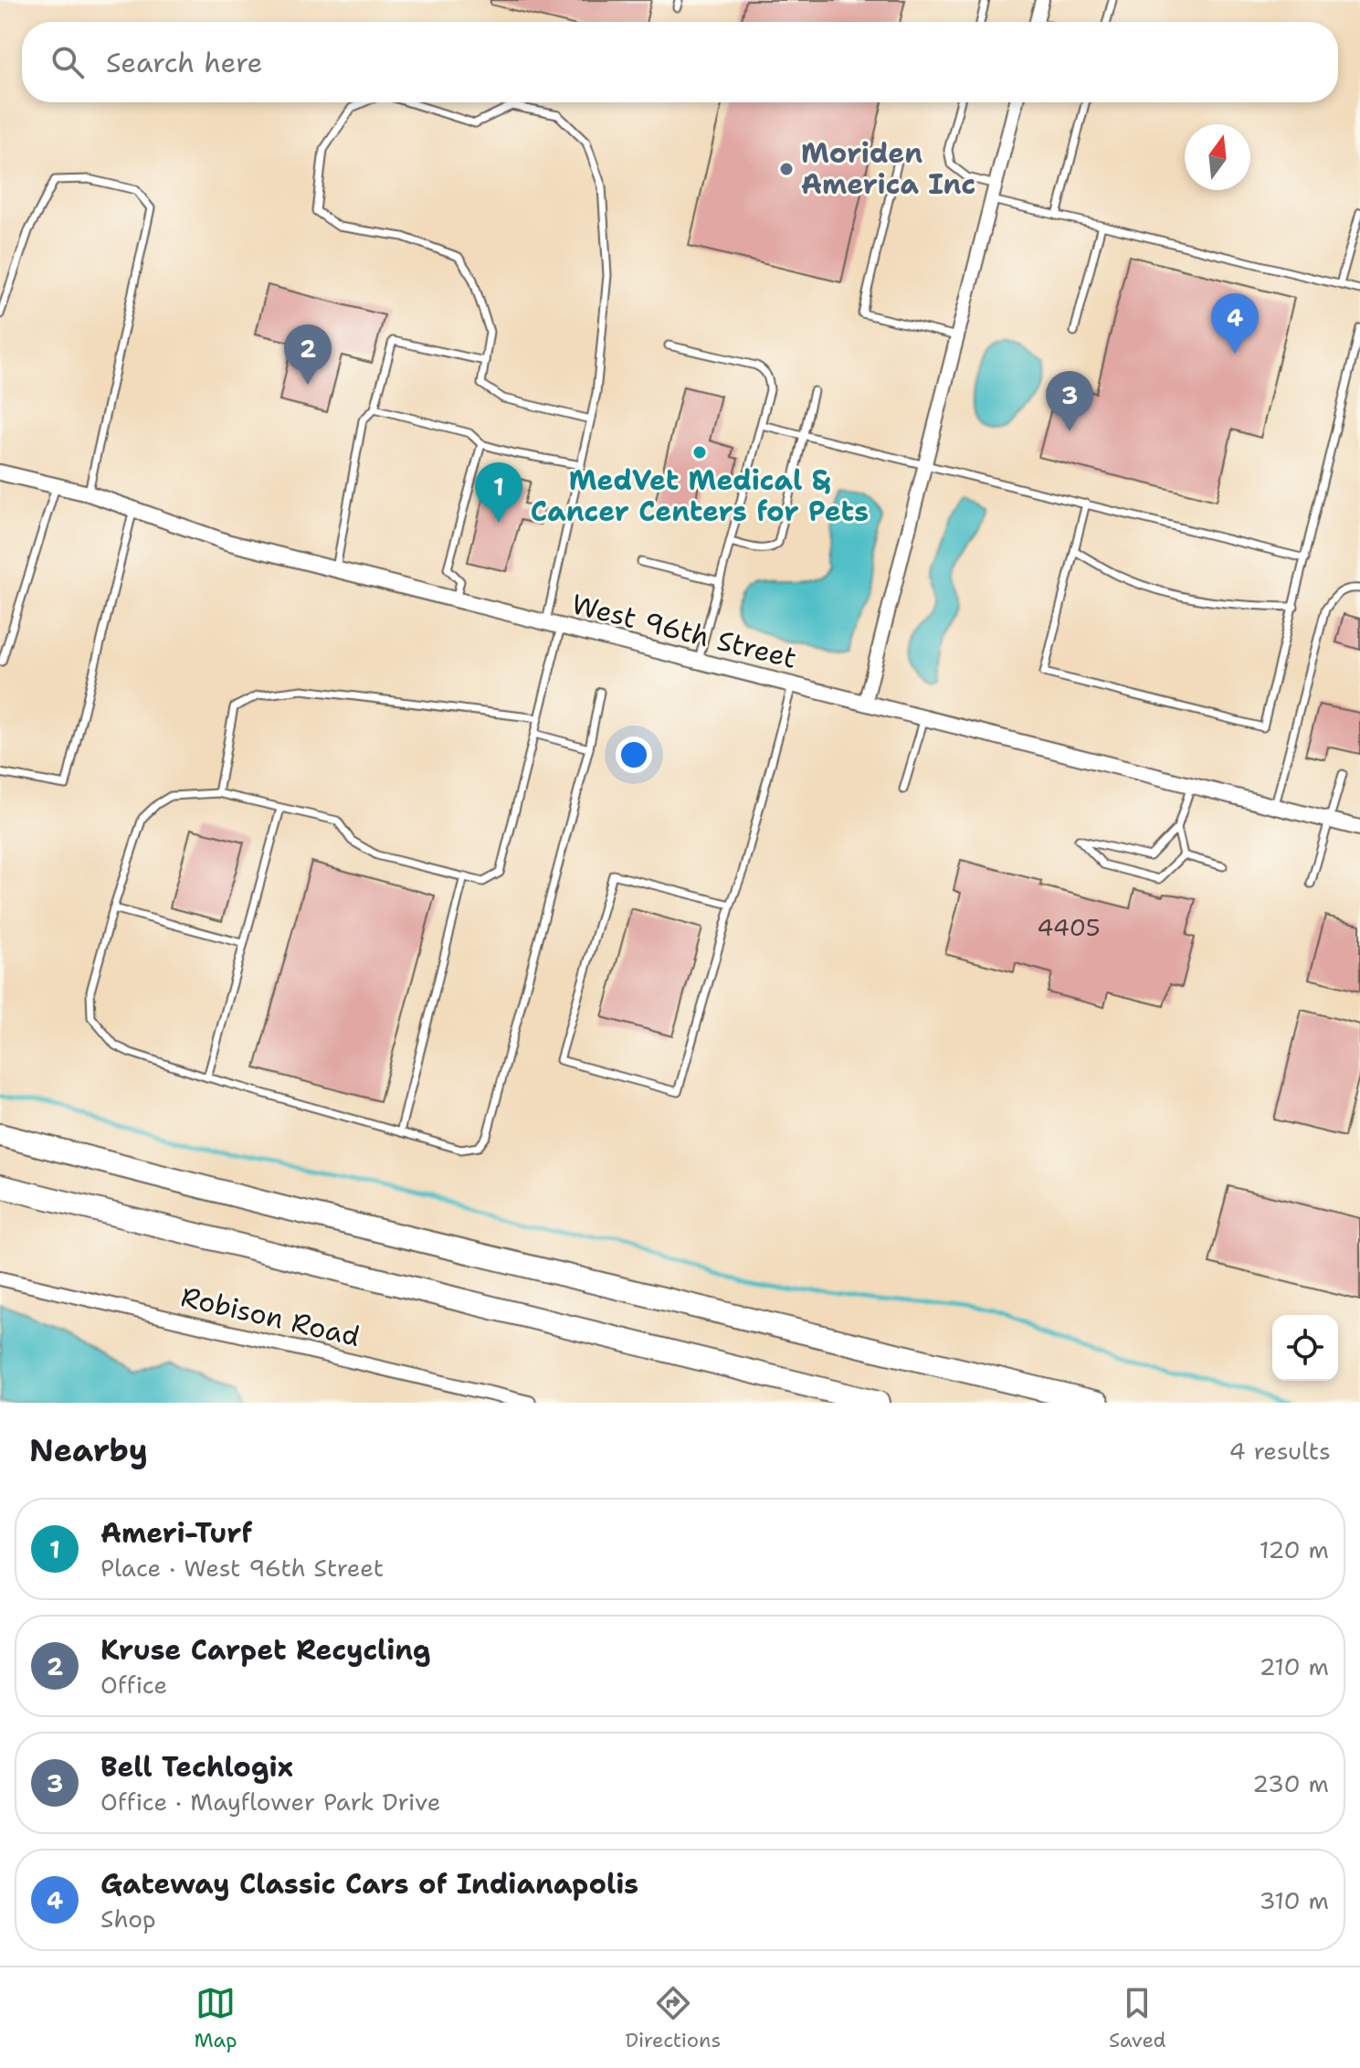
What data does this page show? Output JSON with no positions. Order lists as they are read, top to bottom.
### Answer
{
  "streets": {
    "street": ["West 96th Street", "Robison Road"]
  },
  "places": ["Moriden America Inc", "MedVet Medical & Cancer Centers for Pets"],
  "house_numbers": ["4405"],
  "north": "top",
  "page": {
    "search": "Search here",
    "pins": [
      "4",
      "2",
      "3",
      "1"
    ],
    "heading": ["Nearby", "4 results"],
    "list": [
      {
        "mark": "1",
        "name": "Ameri-Turf",
        "note": "Place · West 96th Street",
        "value": "120 m"
      },
      {
        "mark": "2",
        "name": "Kruse Carpet Recycling",
        "note": "Office",
        "value": "210 m"
      },
      {
        "mark": "3",
        "name": "Bell Techlogix",
        "note": "Office · Mayflower Park Drive",
        "value": "230 m"
      },
      {
        "mark": "4",
        "name": "Gateway Classic Cars of Indianapolis",
        "note": "Shop",
        "value": "310 m"
      }
    ],
    "nav": ["Map", "Directions", "Saved"]
  }
}
